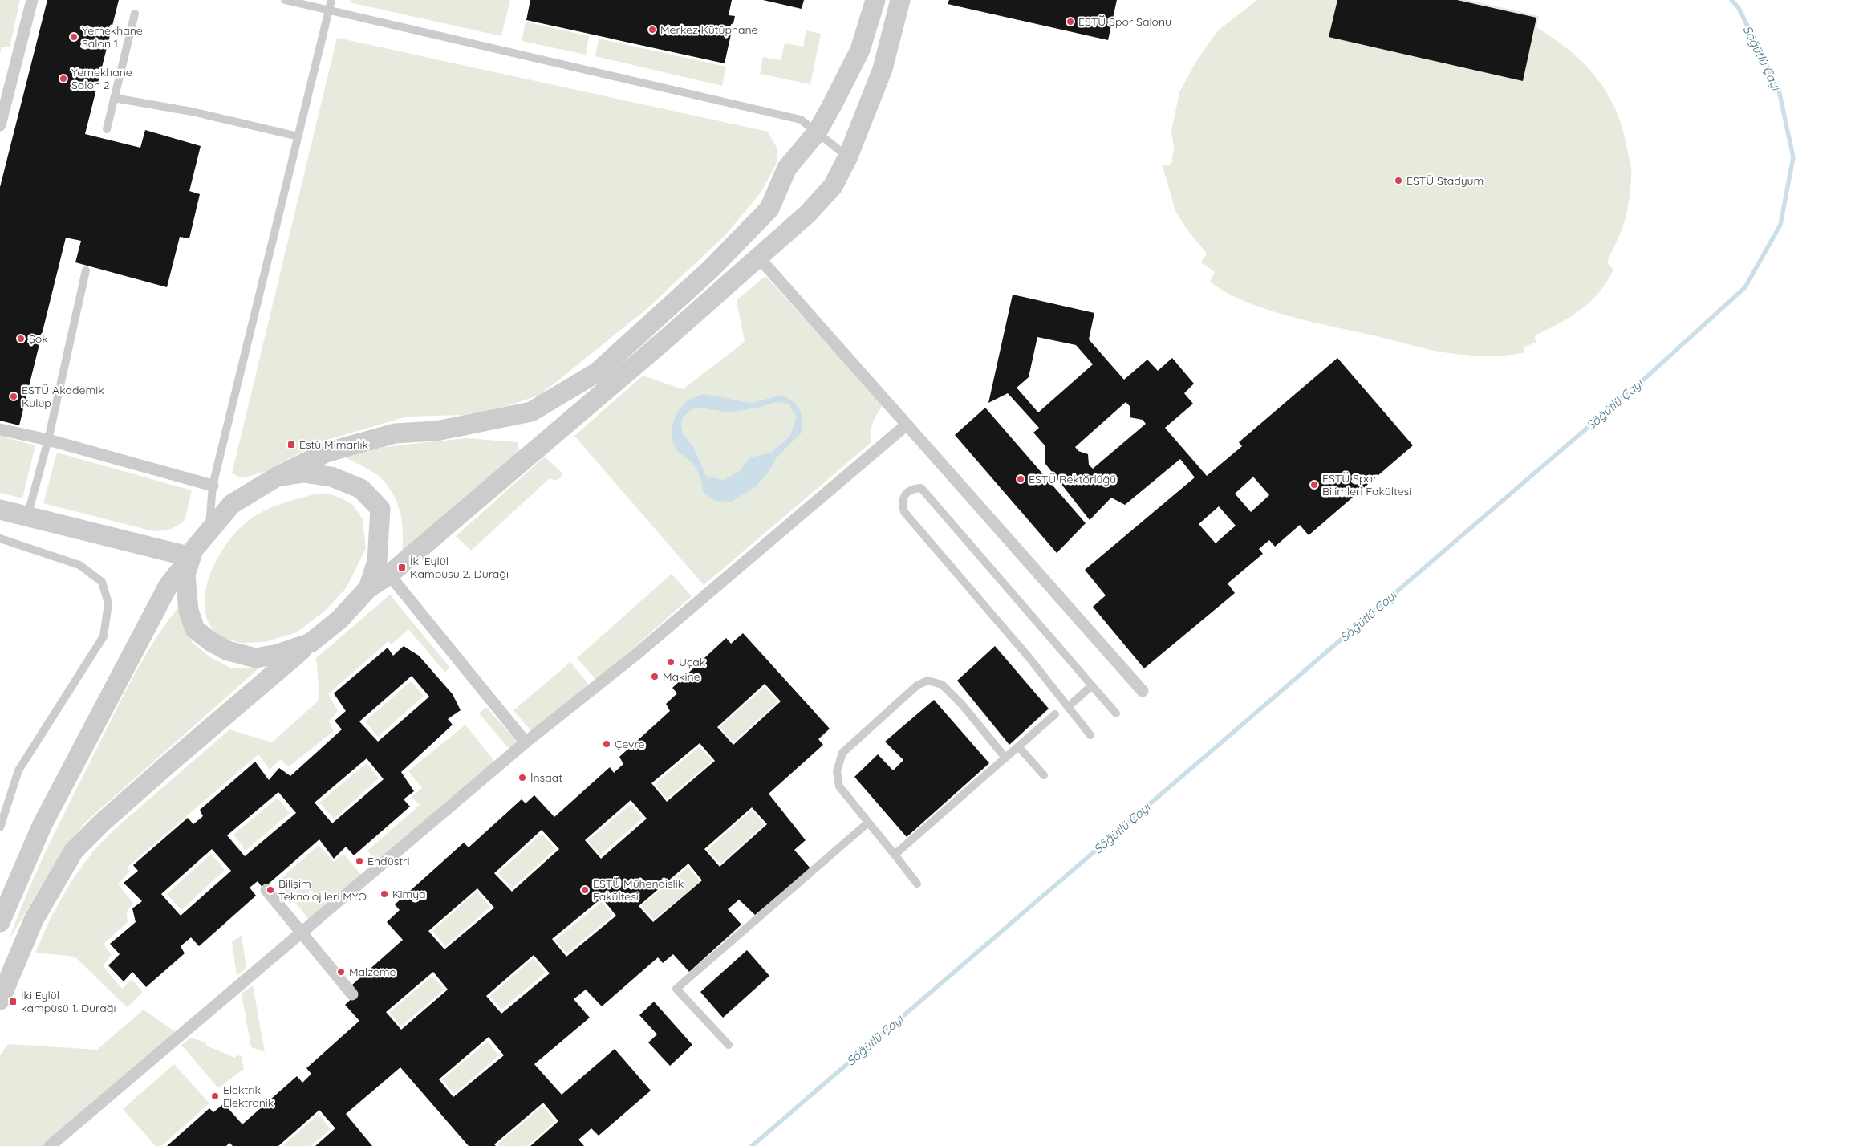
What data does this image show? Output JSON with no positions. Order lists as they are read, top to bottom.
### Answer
{
  "water": ["Söğütlü Çayı"],
  "places": {
    "other": [
      "ESTÜ Spor Salonu",
      "Merkez Kütüphane",
      "Yemekhane Salon 1",
      "Yemekhane Salon 2",
      "ESTÜ Stadyum",
      "Şok",
      "ESTÜ Akademik Kulüp",
      "ESTÜ Rektörlüğü",
      "ESTÜ Spor Bilimleri Fakültesi",
      "Uçak",
      "Makine",
      "Çevre",
      "İnşaat",
      "Endüstri",
      "Bilişim Teknolojileri MYO",
      "ESTÜ Mühendislik Fakültesi",
      "Kimya",
      "Malzeme",
      "Elektrik Elektronik"
    ],
    "transit": ["Estü Mimarlık", "İki Eylül Kampüsü 2. Durağı", "İki Eylül kampüsü 1. Durağı"]
  }
}
